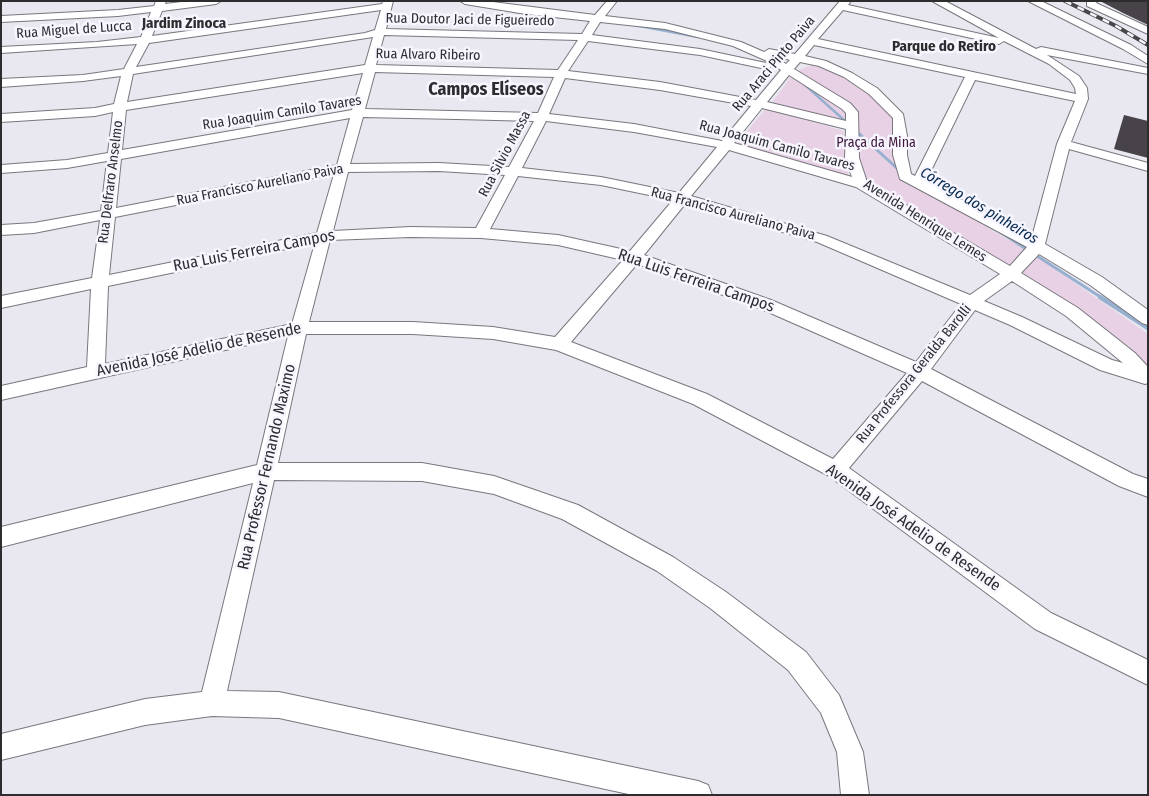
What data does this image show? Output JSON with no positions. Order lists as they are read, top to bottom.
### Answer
{
  "streets": {
    "street": [
      "Rua Doutor Jaci de Figueiredo",
      "Rua Miguel de Lucca",
      "Rua Alvaro Ribeiro",
      "Rua Araci Pinto Paiva",
      "Rua Joaquim Camilo Tavares",
      "Rua Silvio Massa",
      "Rua Delfraro Anselmo",
      "Rua Francisco Aureliano Paiva",
      "Avenida Henrique Lemes",
      "Rua Luis Ferreira Campos",
      "Avenida José Adelio de Resende",
      "Rua Professora Geralda Barolli",
      "Rua Professor Fernando Maximo"
    ]
  },
  "crossings": [
    ["Rua Doutor Jaci de Figueiredo", "Rua Araci Pinto Paiva"],
    ["Rua Doutor Jaci de Figueiredo", "Rua Silvio Massa"],
    ["Rua Doutor Jaci de Figueiredo", "Rua Delfraro Anselmo"],
    ["Rua Doutor Jaci de Figueiredo", "Avenida Henrique Lemes"],
    ["Rua Doutor Jaci de Figueiredo", "Rua Professor Fernando Maximo"],
    ["Rua Miguel de Lucca", "Rua Delfraro Anselmo"],
    ["Rua Miguel de Lucca", "Rua Professor Fernando Maximo"],
    ["Rua Alvaro Ribeiro", "Rua Araci Pinto Paiva"],
    ["Rua Alvaro Ribeiro", "Rua Silvio Massa"],
    ["Rua Alvaro Ribeiro", "Rua Delfraro Anselmo"],
    ["Rua Alvaro Ribeiro", "Avenida Henrique Lemes"],
    ["Rua Alvaro Ribeiro", "Rua Professor Fernando Maximo"],
    ["Rua Araci Pinto Paiva", "Rua Joaquim Camilo Tavares"],
    ["Rua Araci Pinto Paiva", "Avenida Henrique Lemes"],
    ["Rua Joaquim Camilo Tavares", "Rua Silvio Massa"],
    ["Rua Joaquim Camilo Tavares", "Rua Delfraro Anselmo"],
    ["Rua Joaquim Camilo Tavares", "Avenida Henrique Lemes"],
    ["Rua Joaquim Camilo Tavares", "Rua Professor Fernando Maximo"],
    ["Rua Silvio Massa", "Rua Francisco Aureliano Paiva"],
    ["Rua Silvio Massa", "Rua Luis Ferreira Campos"],
    ["Rua Delfraro Anselmo", "Rua Francisco Aureliano Paiva"],
    ["Rua Delfraro Anselmo", "Rua Luis Ferreira Campos"],
    ["Rua Delfraro Anselmo", "Avenida José Adelio de Resende"],
    ["Rua Francisco Aureliano Paiva", "Avenida Henrique Lemes"],
    ["Rua Francisco Aureliano Paiva", "Rua Professora Geralda Barolli"],
    ["Rua Francisco Aureliano Paiva", "Rua Professor Fernando Maximo"],
    ["Avenida Henrique Lemes", "Rua Professora Geralda Barolli"],
    ["Rua Luis Ferreira Campos", "Rua Professora Geralda Barolli"],
    ["Rua Luis Ferreira Campos", "Rua Professor Fernando Maximo"],
    ["Avenida José Adelio de Resende", "Rua Professora Geralda Barolli"],
    ["Avenida José Adelio de Resende", "Rua Professor Fernando Maximo"]
  ],
  "districts": ["Jardim Zinoca", "Parque do Retiro", "Campos Elíseos"],
  "water": ["Córrego dos pinheiros"],
  "parks": ["Praça da Mina"]
}
